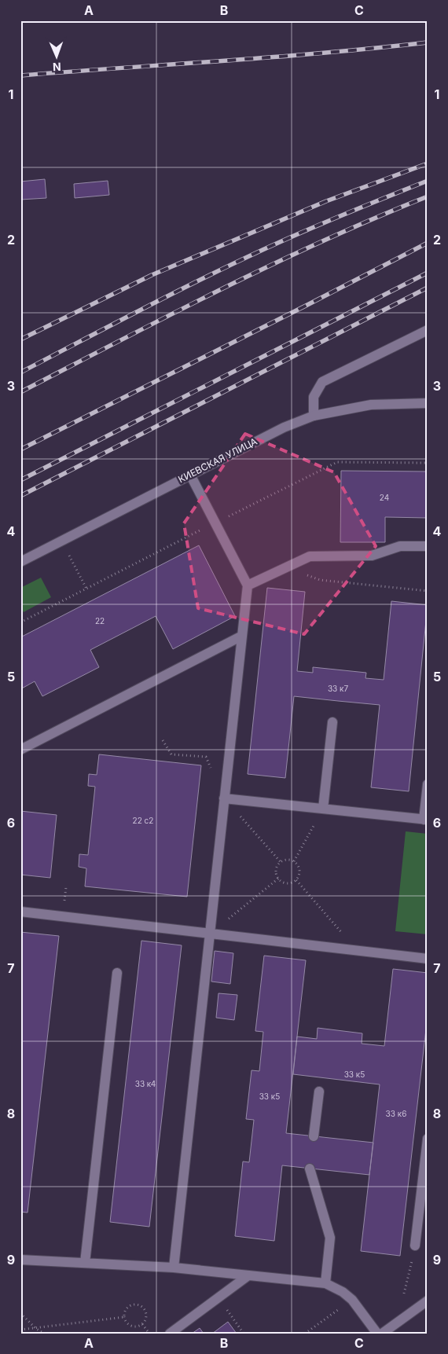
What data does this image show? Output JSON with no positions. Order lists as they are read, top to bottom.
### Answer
{
  "streets": {
    "street": ["КИЕВСКАЯ УЛИЦА"]
  },
  "house_numbers": [
    "24",
    "22",
    "33 к7",
    "22 с2",
    "33 к5",
    "33 к4",
    "33 к5",
    "33 к6"
  ],
  "north": "bottom",
  "grid": {
    "columns": ["A", "B", "C"],
    "rows": [
      "1",
      "2",
      "3",
      "4",
      "5",
      "6",
      "7",
      "8",
      "9"
    ]
  }
}
